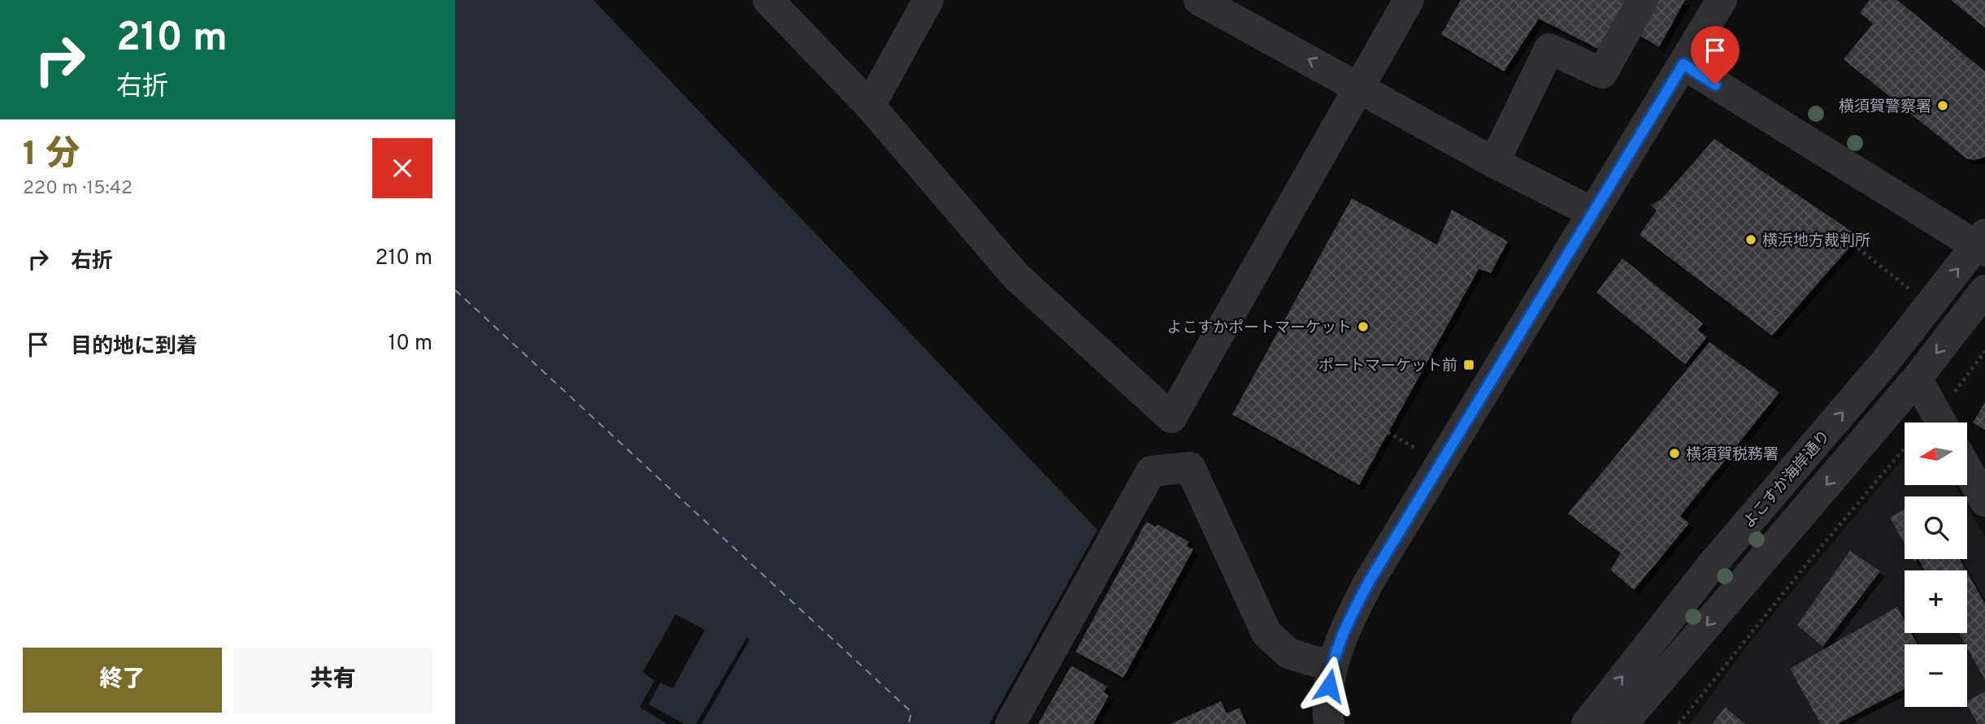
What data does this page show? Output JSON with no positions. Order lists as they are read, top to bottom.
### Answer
{
  "streets": {
    "street": ["よこすか海岸通り"]
  },
  "places": {
    "other": [
      "横須賀警察署",
      "横浜地方裁判所",
      "よこすかポートマーケット",
      "横須賀税務署"
    ],
    "transit": ["ポートマーケット前"]
  },
  "north": "left",
  "page": {
    "turn": ["210 m", "右折"],
    "heading": ["1 分", "220 m · 15:42"],
    "list": [
      {
        "name": "右折",
        "value": "210 m"
      },
      {
        "name": "目的地に到着",
        "value": "10 m"
      }
    ],
    "map_buttons": ["+", "−"],
    "buttons": ["終了", "共有"]
  }
}
